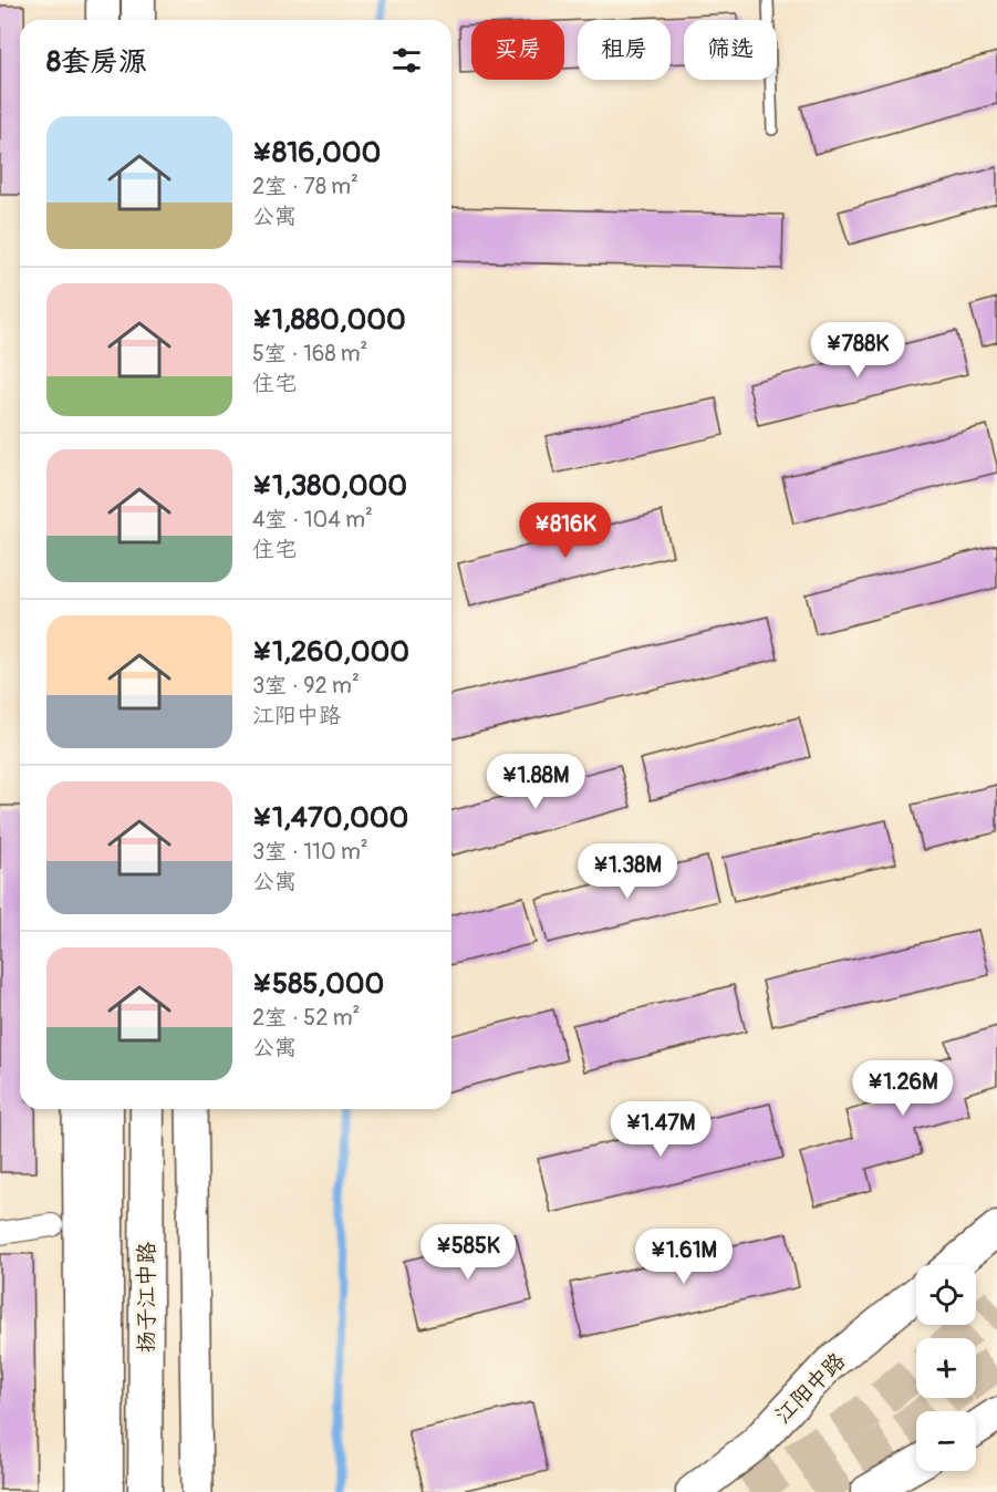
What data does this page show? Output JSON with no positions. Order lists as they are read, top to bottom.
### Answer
{
  "streets": {
    "main road": ["扬子江中路", "江阳中路"]
  },
  "page": {
    "chip": ["买房", "租房", "筛选"],
    "heading": "8套房源",
    "list": [
      {
        "name": "¥816,000",
        "note": "2室 · 78 m² · 公寓"
      },
      {
        "name": "¥1,880,000",
        "note": "5室 · 168 m² · 住宅"
      },
      {
        "name": "¥1,380,000",
        "note": "4室 · 104 m² · 住宅"
      },
      {
        "name": "¥1,260,000",
        "note": "3室 · 92 m² · 江阳中路"
      },
      {
        "name": "¥1,470,000",
        "note": "3室 · 110 m² · 公寓"
      },
      {
        "name": "¥585,000",
        "note": "2室 · 52 m² · 公寓"
      }
    ],
    "price": [
      "¥788K",
      "¥816K",
      "¥1.88M",
      "¥1.38M",
      "¥1.26M",
      "¥1.47M",
      "¥585K",
      "¥1.61M"
    ],
    "map_buttons": ["+", "−"]
  }
}
